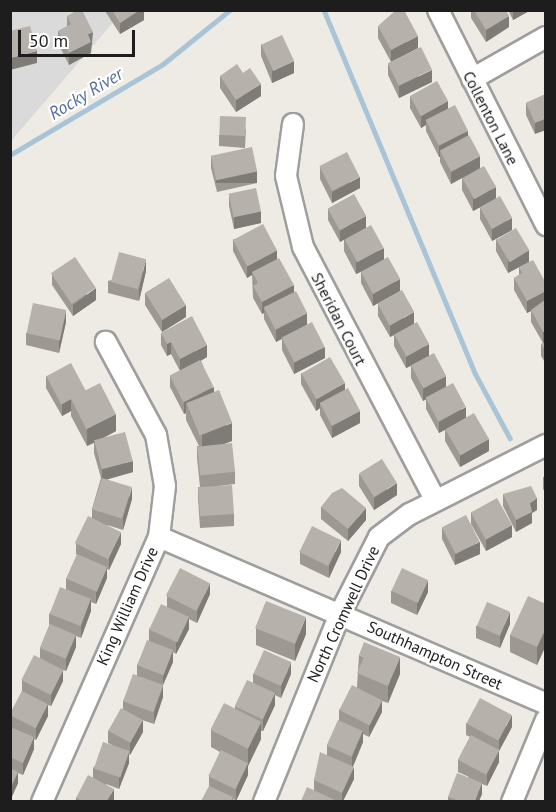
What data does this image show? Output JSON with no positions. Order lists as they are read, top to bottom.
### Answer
{
  "streets": {
    "street": [
      "Collenton Lane",
      "Sheridan Court",
      "King William Drive",
      "North Cromwell Drive",
      "Southhampton Street"
    ]
  },
  "crossings": [
    ["Sheridan Court", "North Cromwell Drive"],
    ["King William Drive", "Southhampton Street"],
    ["North Cromwell Drive", "Southhampton Street"]
  ],
  "water": ["Rocky River"],
  "scale_bar": "50 m"
}
